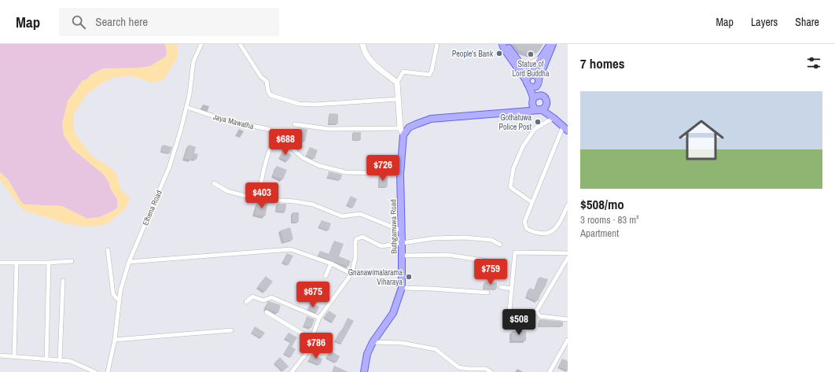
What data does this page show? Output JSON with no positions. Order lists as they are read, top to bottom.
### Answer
{
  "streets": {
    "main road": ["Buthgamuwa Road"],
    "street": ["Jaya Mawatha", "Elhena Road"]
  },
  "crossings": [
    ["Jaya Mawatha", "Elhena Road"],
    ["Jaya Mawatha", "Buthgamuwa Road"]
  ],
  "places": [
    "People's Bank",
    "Statue of Lord Buddha",
    "Gothatuwa Police Post",
    "Gnanawimalarama Viharaya"
  ],
  "page": {
    "header": "Map",
    "search": "Search here",
    "nav": ["Map", "Layers", "Share"],
    "heading": "7 homes",
    "list": [
      {
        "name": "$508/mo",
        "note": "3 rooms · 83 m² · Apartment"
      }
    ],
    "price": [
      "$688",
      "$726",
      "$403",
      "$759",
      "$675",
      "$508",
      "$786"
    ]
  }
}
